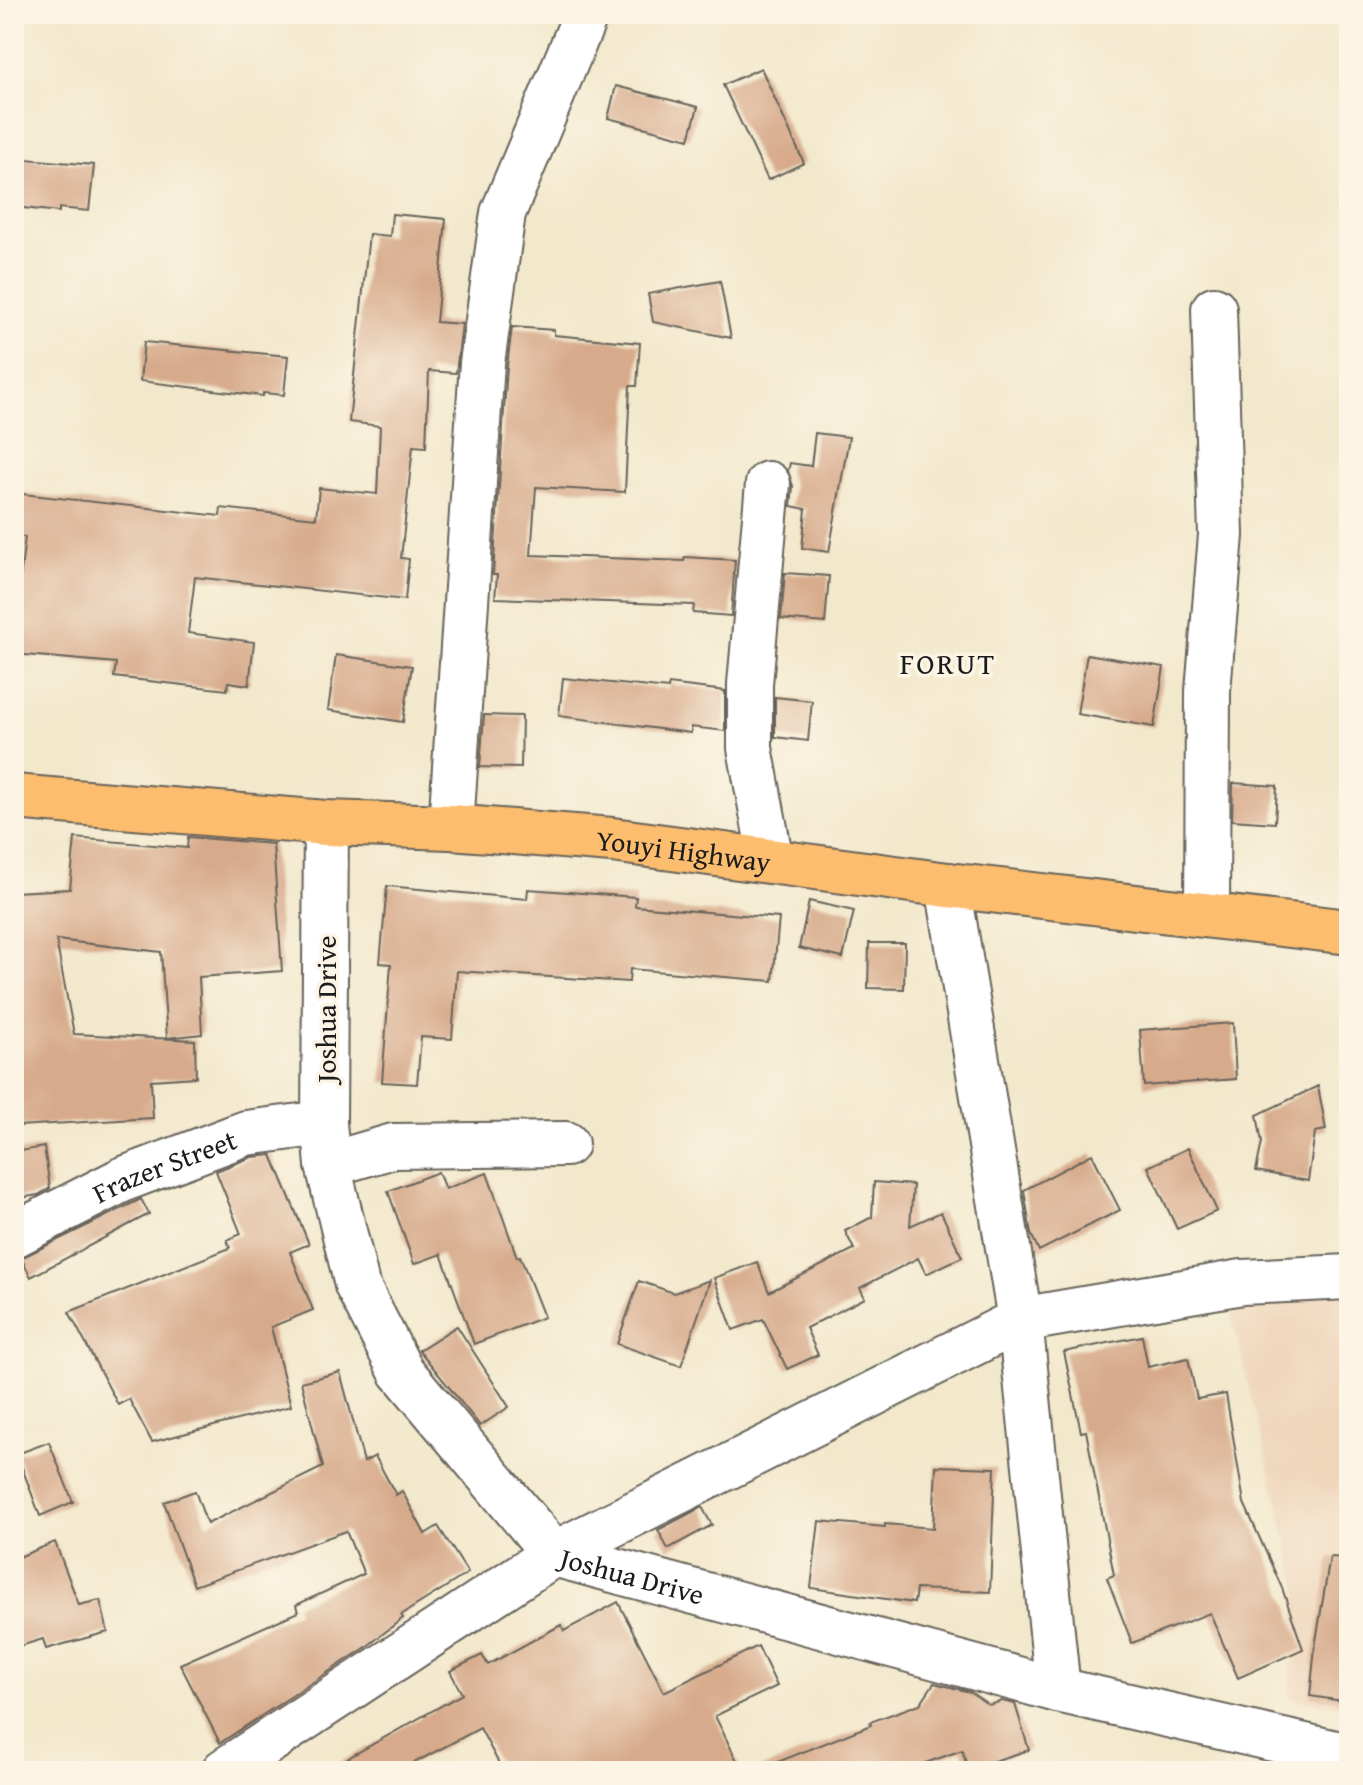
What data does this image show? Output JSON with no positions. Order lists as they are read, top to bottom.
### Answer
{
  "streets": {
    "main road": ["Youyi Highway"],
    "street": ["Joshua Drive", "Frazer Street"]
  },
  "crossings": [
    ["Youyi Highway", "Joshua Drive"],
    ["Joshua Drive", "Frazer Street"]
  ],
  "districts": ["FORUT"]
}
